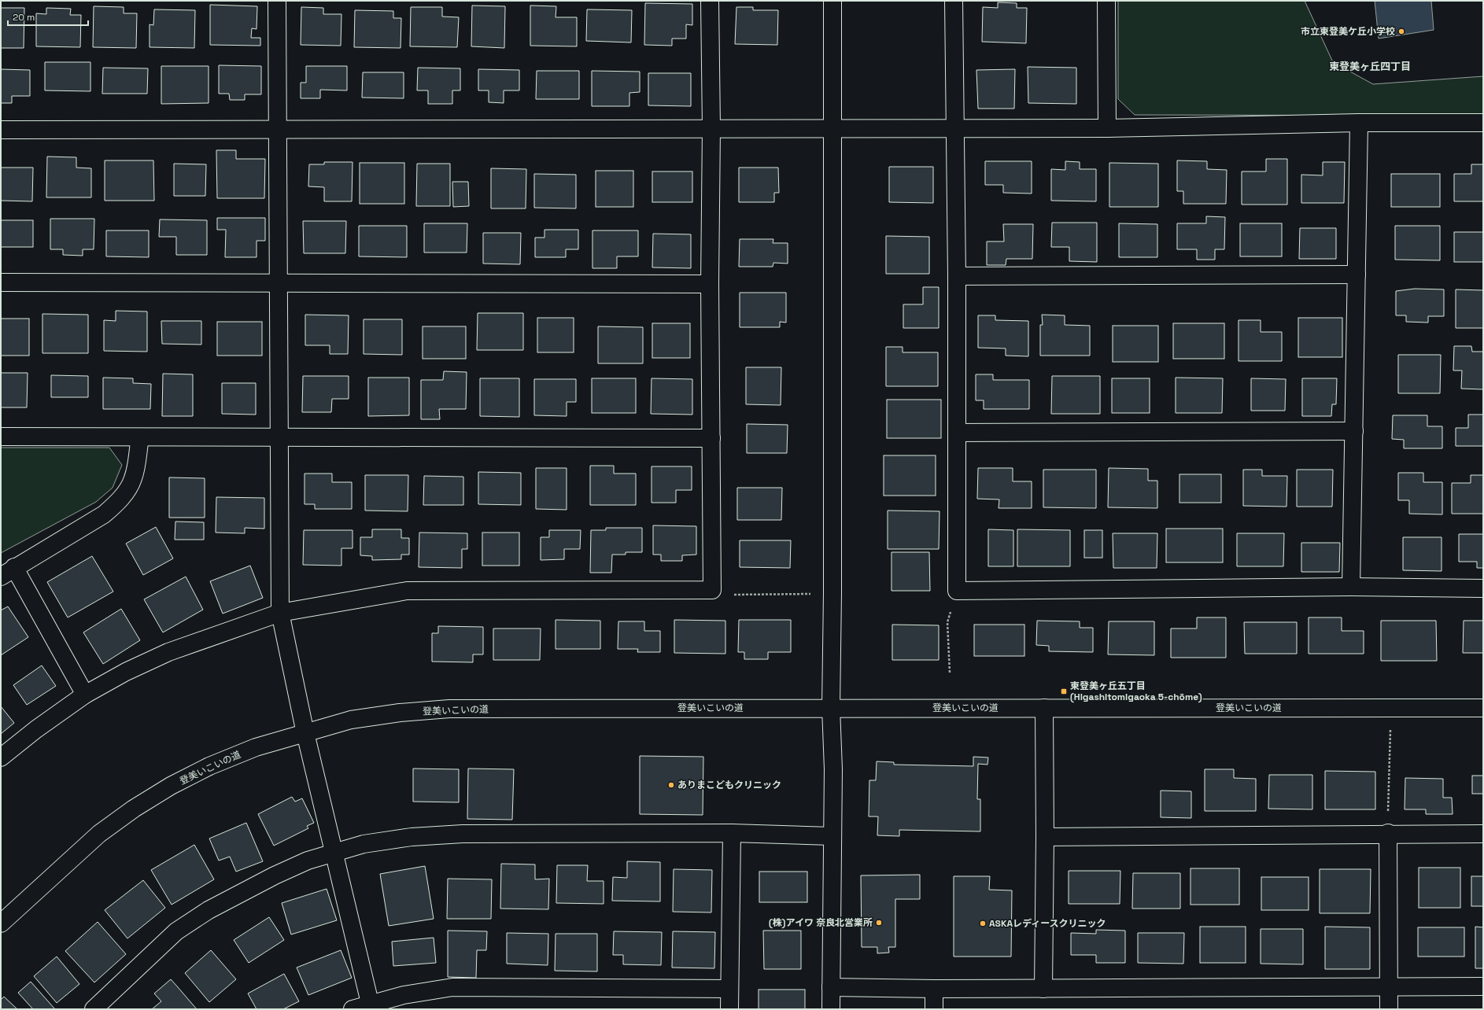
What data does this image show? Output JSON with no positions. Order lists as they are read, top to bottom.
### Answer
{
  "streets": {
    "street": ["登美いこいの道"]
  },
  "districts": ["東登美ヶ丘四丁目"],
  "places": {
    "other": [
      "市立東登美ケ丘小学校",
      "ありまこどもクリニック",
      "(株)アイワ 奈良北営業所",
      "ASKAレディースクリニック"
    ],
    "transit": ["東登美ヶ丘五丁目 (Higashitomigaoka 5-chōme)"]
  },
  "scale_bar": "20 m"
}
